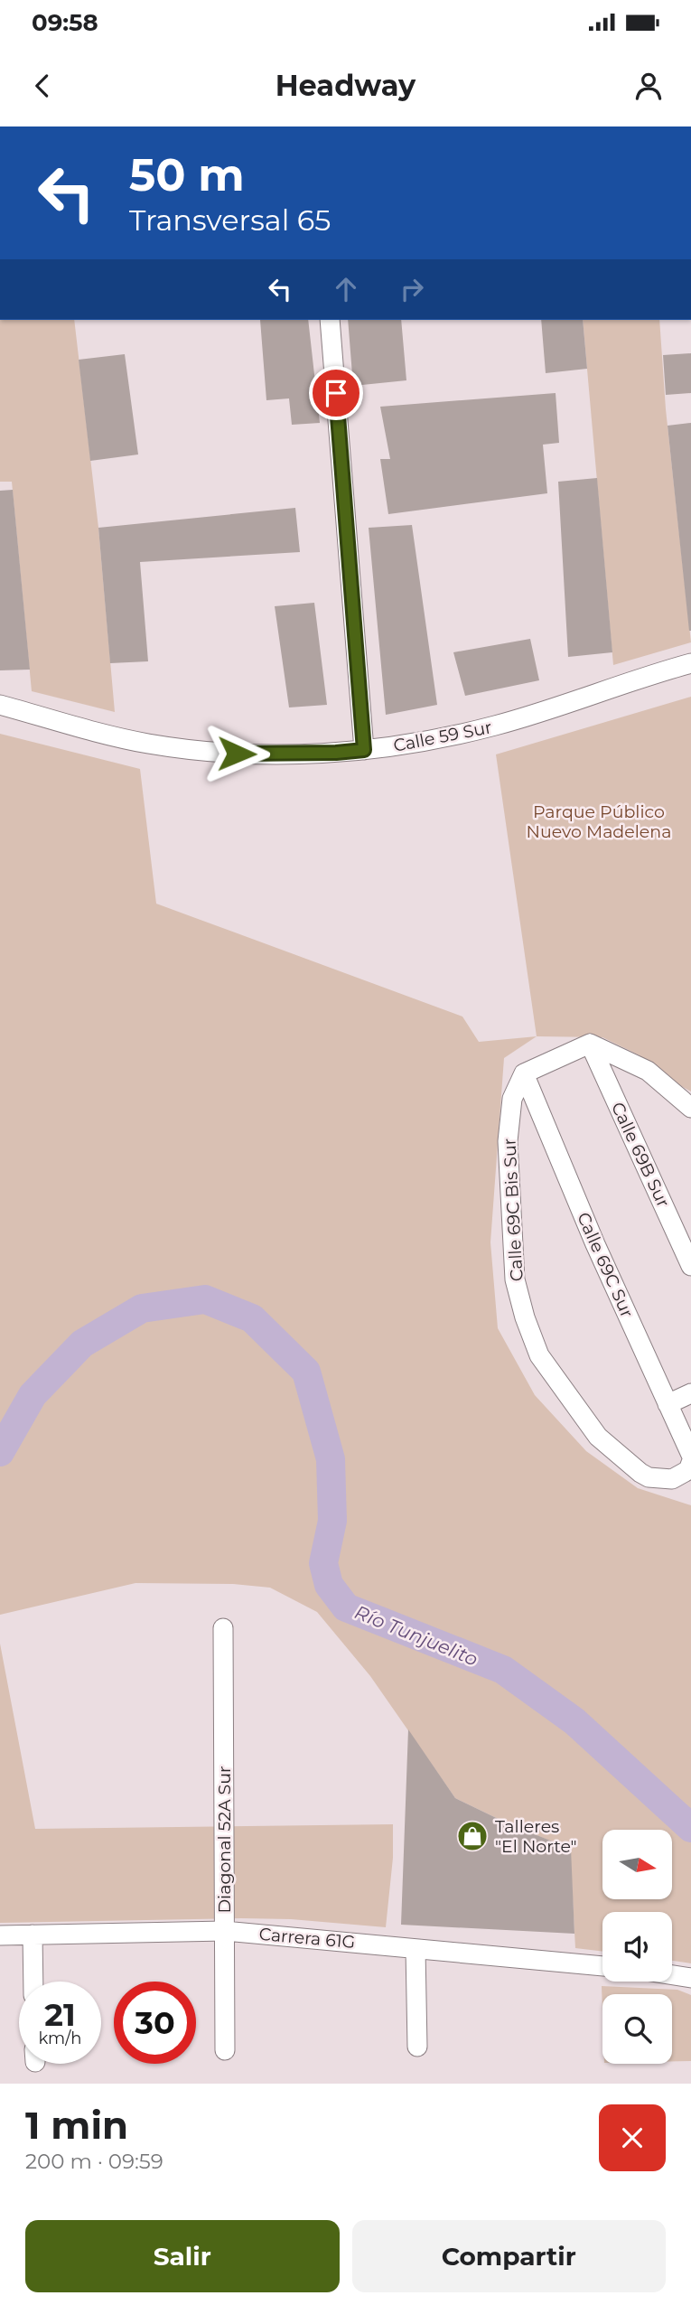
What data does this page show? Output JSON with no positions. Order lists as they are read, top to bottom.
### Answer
{
  "streets": {
    "street": [
      "Calle 59 Sur",
      "Calle 69B Sur",
      "Calle 69C Bis Sur",
      "Calle 69C Sur",
      "Diagonal 52A Sur",
      "Carrera 61G"
    ]
  },
  "crossings": [
    ["Calle 69C Bis Sur", "Calle 69C Sur"],
    ["Diagonal 52A Sur", "Carrera 61G"]
  ],
  "water": ["Río Tunjuelito"],
  "parks": ["Parque Público Nuevo Madelena"],
  "places": {
    "shop": ["Talleres \"El Norte\""]
  },
  "north": "right",
  "page": {
    "status": "09:58",
    "header": "Headway",
    "turn": ["50 m", "Transversal 65"],
    "speed": "21 km/h",
    "limit": "30",
    "heading": ["1 min", "200 m · 09:59"],
    "buttons": ["Salir", "Compartir"]
  }
}
